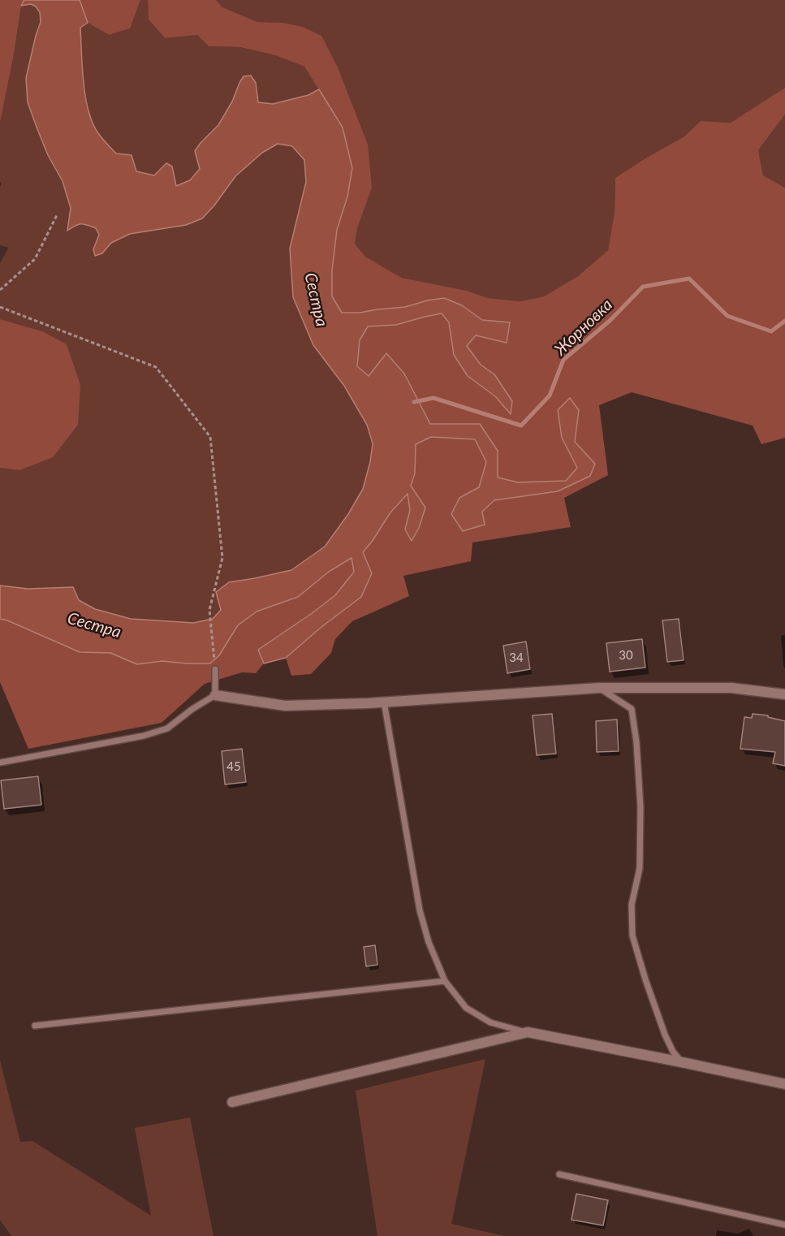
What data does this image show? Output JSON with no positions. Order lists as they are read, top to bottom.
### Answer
{
  "water": ["Сестра", "Жорновка"],
  "house_numbers": ["30", "34", "45"]
}
